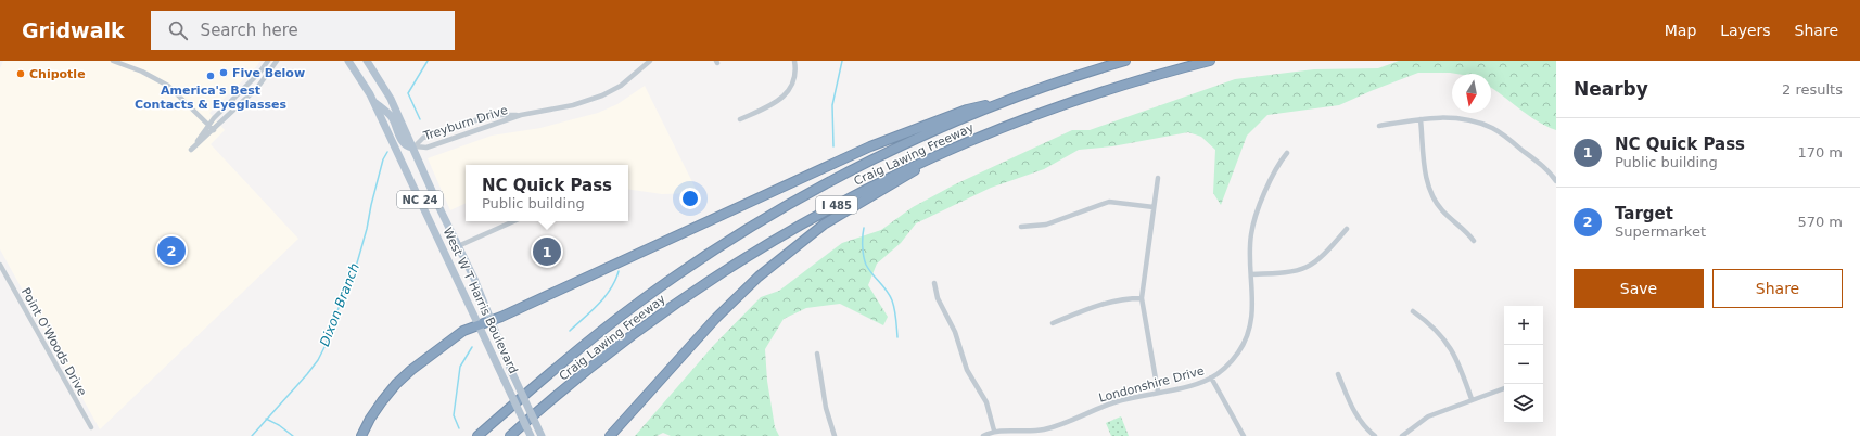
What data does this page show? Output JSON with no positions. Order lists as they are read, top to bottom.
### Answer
{
  "streets": {
    "highway": ["Craig Lawing Freeway", "I 485"],
    "main road": ["NC 24", "West W T Harris Boulevard"],
    "street": ["Treyburn Drive", "Point O'Woods Drive", "Londonshire Drive"]
  },
  "crossings": [
    ["Treyburn Drive", "West W T Harris Boulevard"]
  ],
  "water": ["Dixon Branch"],
  "places": ["Five Below", "Chipotle", "America's Best Contacts & Eyeglasses"],
  "north": "bottom",
  "page": {
    "header": "Gridwalk",
    "search": "Search here",
    "nav": ["Map", "Layers", "Share"],
    "heading": ["Nearby", "2 results"],
    "list": [
      {
        "mark": "1",
        "name": "NC Quick Pass",
        "note": "Public building",
        "value": "170 m"
      },
      {
        "mark": "2",
        "name": "Target",
        "note": "Supermarket",
        "value": "570 m"
      }
    ],
    "popup": ["NC Quick Pass", "Public building"],
    "pins": ["2", "1"],
    "buttons": ["Save", "Share"],
    "map_buttons": ["+", "−"]
  }
}
